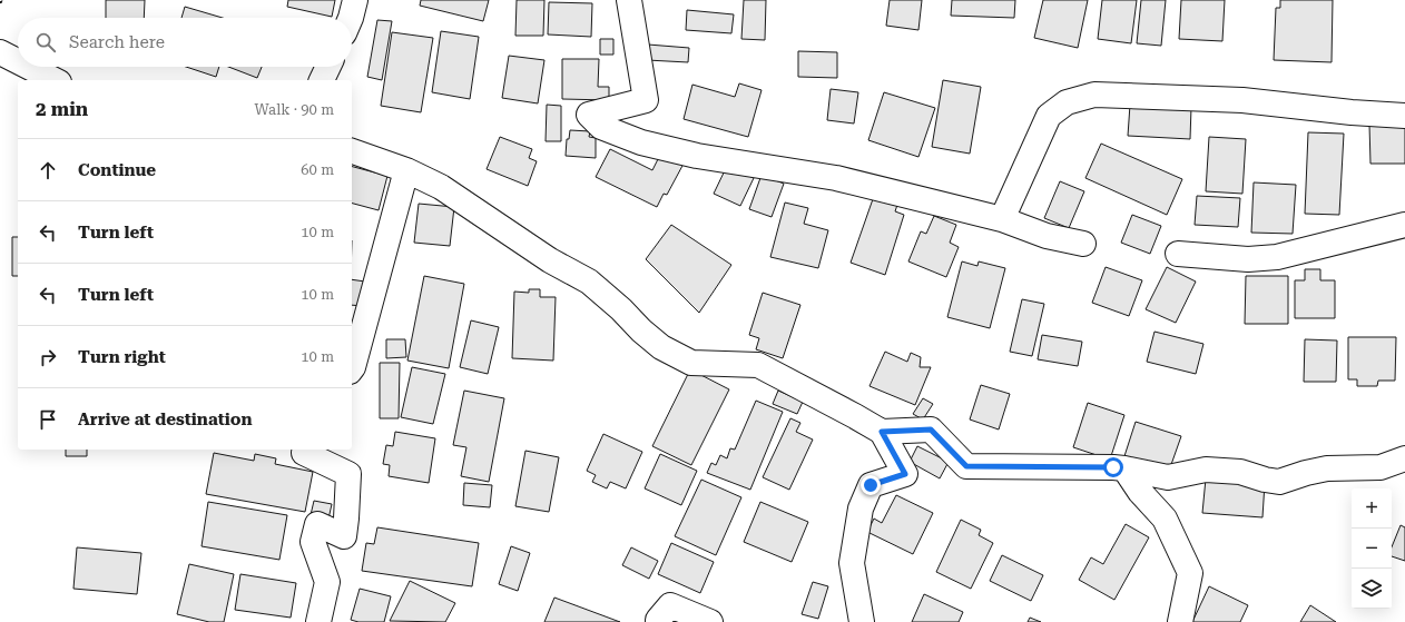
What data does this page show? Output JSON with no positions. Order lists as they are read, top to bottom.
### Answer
{
  "page": {
    "search": "Search here",
    "heading": ["2 min", "Walk · 90 m"],
    "list": [
      ["Continue", "60 m"],
      ["Turn left", "10 m"],
      ["Turn left", "10 m"],
      ["Turn right", "10 m"],
      "Arrive at destination"
    ],
    "map_buttons": ["+", "−"]
  }
}
